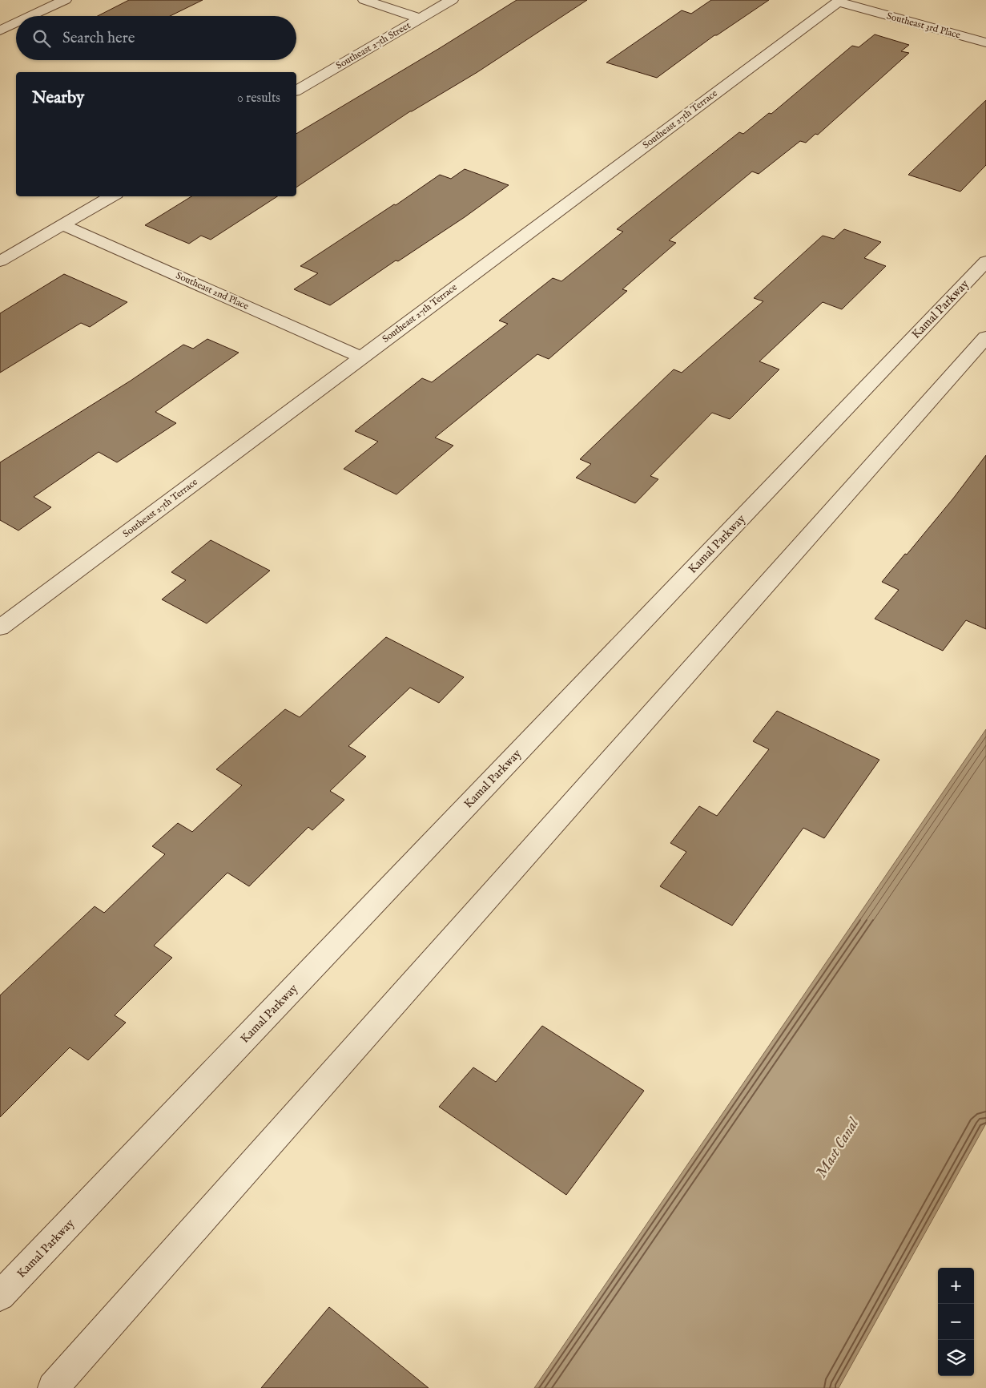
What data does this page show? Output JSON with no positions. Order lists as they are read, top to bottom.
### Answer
{
  "streets": {
    "street": [
      "Southeast 3rd Place",
      "Southeast 27th Street",
      "Southeast 27th Terrace",
      "Southeast 2nd Place",
      "Kamal Parkway"
    ]
  },
  "crossings": [
    ["Southeast 3rd Place", "Southeast 27th Terrace"],
    ["Southeast 27th Terrace", "Southeast 2nd Place"]
  ],
  "water": ["Mast Canal"],
  "page": {
    "search": "Search here",
    "heading": ["Nearby", "0 results"],
    "map_buttons": ["+", "−"]
  }
}
